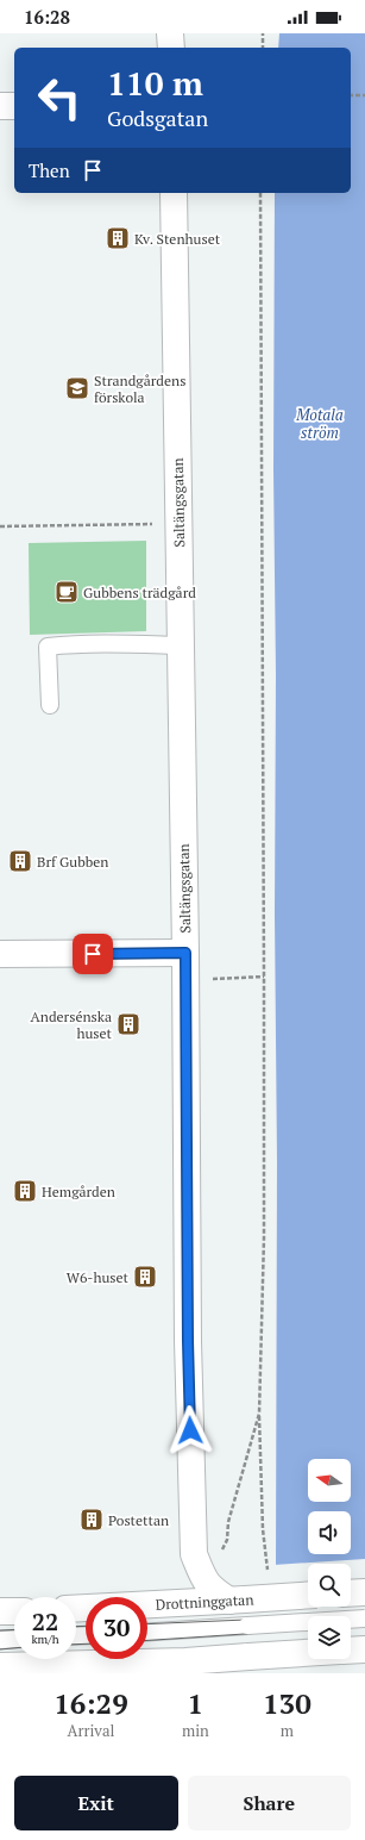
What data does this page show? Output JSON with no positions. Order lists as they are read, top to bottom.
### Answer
{
  "streets": {
    "street": ["Saltängsgatan", "Drottninggatan"]
  },
  "crossings": [
    ["Saltängsgatan", "Drottninggatan"]
  ],
  "water": ["Motala ström"],
  "places": {
    "building": [
      "Kv. Stenhuset",
      "Brf Gubben",
      "Andersénska huset",
      "Hemgården",
      "W6-huset",
      "Postettan"
    ],
    "school or university": ["Strandgårdens förskola"],
    "cafe": ["Gubbens trädgård"]
  },
  "north": "left",
  "page": {
    "status": "16:28",
    "turn": ["110 m", "Godsgatan"],
    "then": "Then",
    "speed": "22 km/h",
    "limit": "30",
    "eta": [
      "16:29",
      "Arrival",
      "1",
      "min",
      "130",
      "m"
    ],
    "buttons": ["Exit", "Share"]
  }
}
